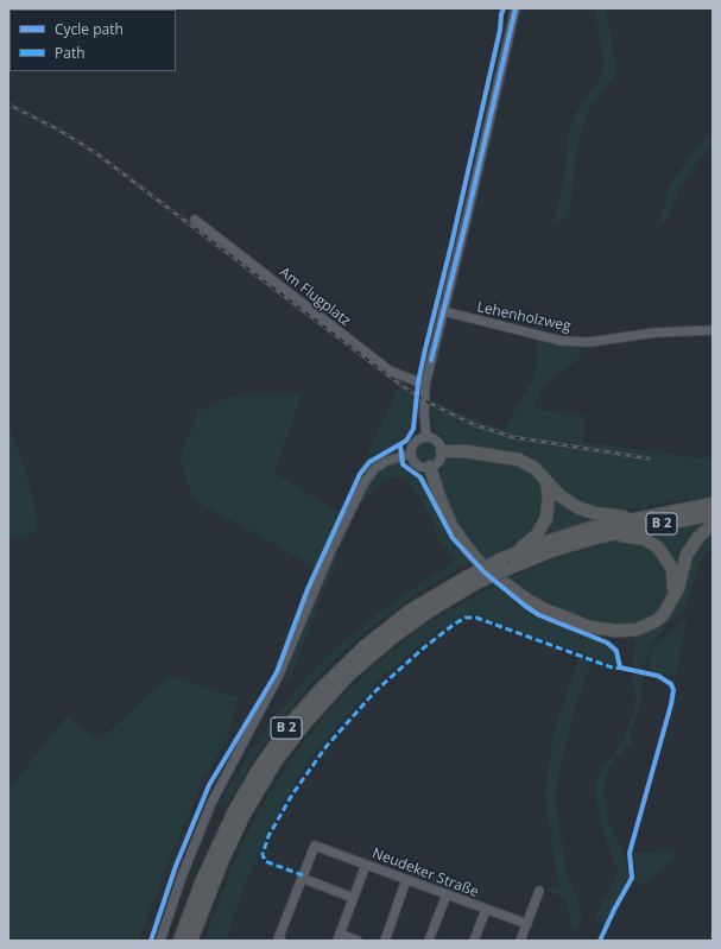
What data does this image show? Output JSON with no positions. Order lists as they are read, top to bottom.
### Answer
{
  "streets": {
    "highway": ["B 2"],
    "street": ["Am Flugplatz", "Lehenholzweg", "Neudeker Straße"]
  },
  "legend": ["Cycle path", "Path"]
}
